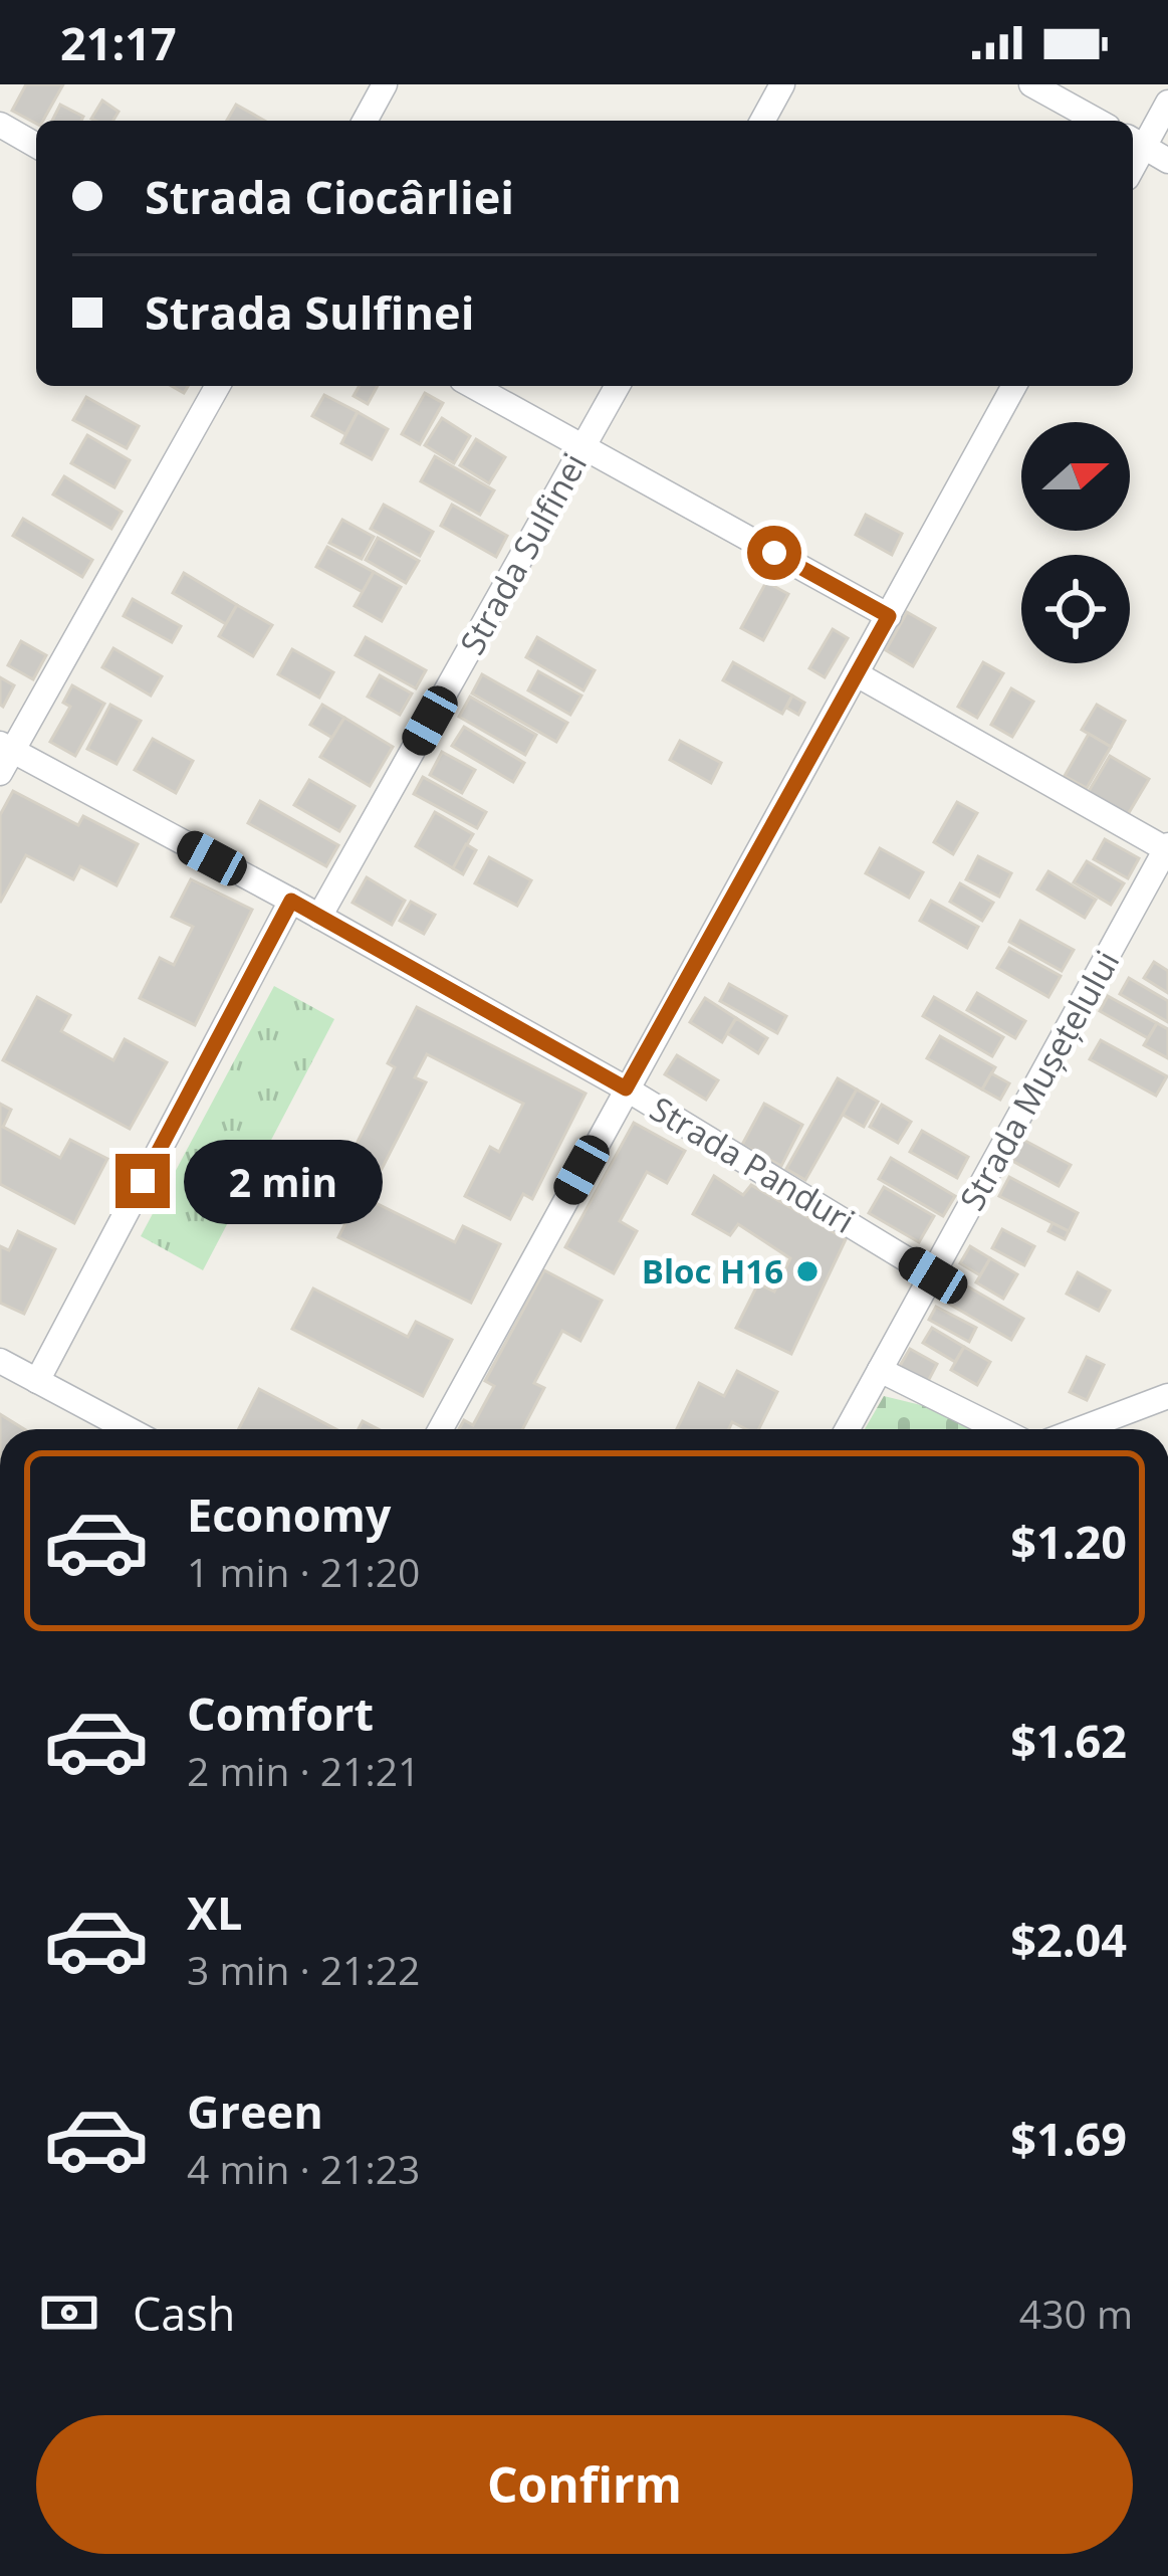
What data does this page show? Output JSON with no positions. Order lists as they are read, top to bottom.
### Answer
{
  "streets": {
    "street": ["Strada Sulfinei", "Strada Mușețelului", "Strada Panduri"]
  },
  "crossings": [
    ["Strada Sulfinei", "Strada Panduri"],
    ["Strada Mușețelului", "Strada Panduri"]
  ],
  "places": ["Bloc H16"],
  "north": "right",
  "page": {
    "status": "21:17",
    "banner": ["Strada Ciocârliei", "Strada Sulfinei"],
    "bubble": "2 min",
    "list": [
      {
        "name": "Economy",
        "note": "1 min · 21:20",
        "value": "$1.20"
      },
      {
        "name": "Comfort",
        "note": "2 min · 21:21",
        "value": "$1.62"
      },
      {
        "name": "XL",
        "note": "3 min · 21:22",
        "value": "$2.04"
      },
      {
        "name": "Green",
        "note": "4 min · 21:23",
        "value": "$1.69"
      }
    ],
    "pay": ["Cash", "430 m"],
    "buttons": "Confirm"
  }
}
